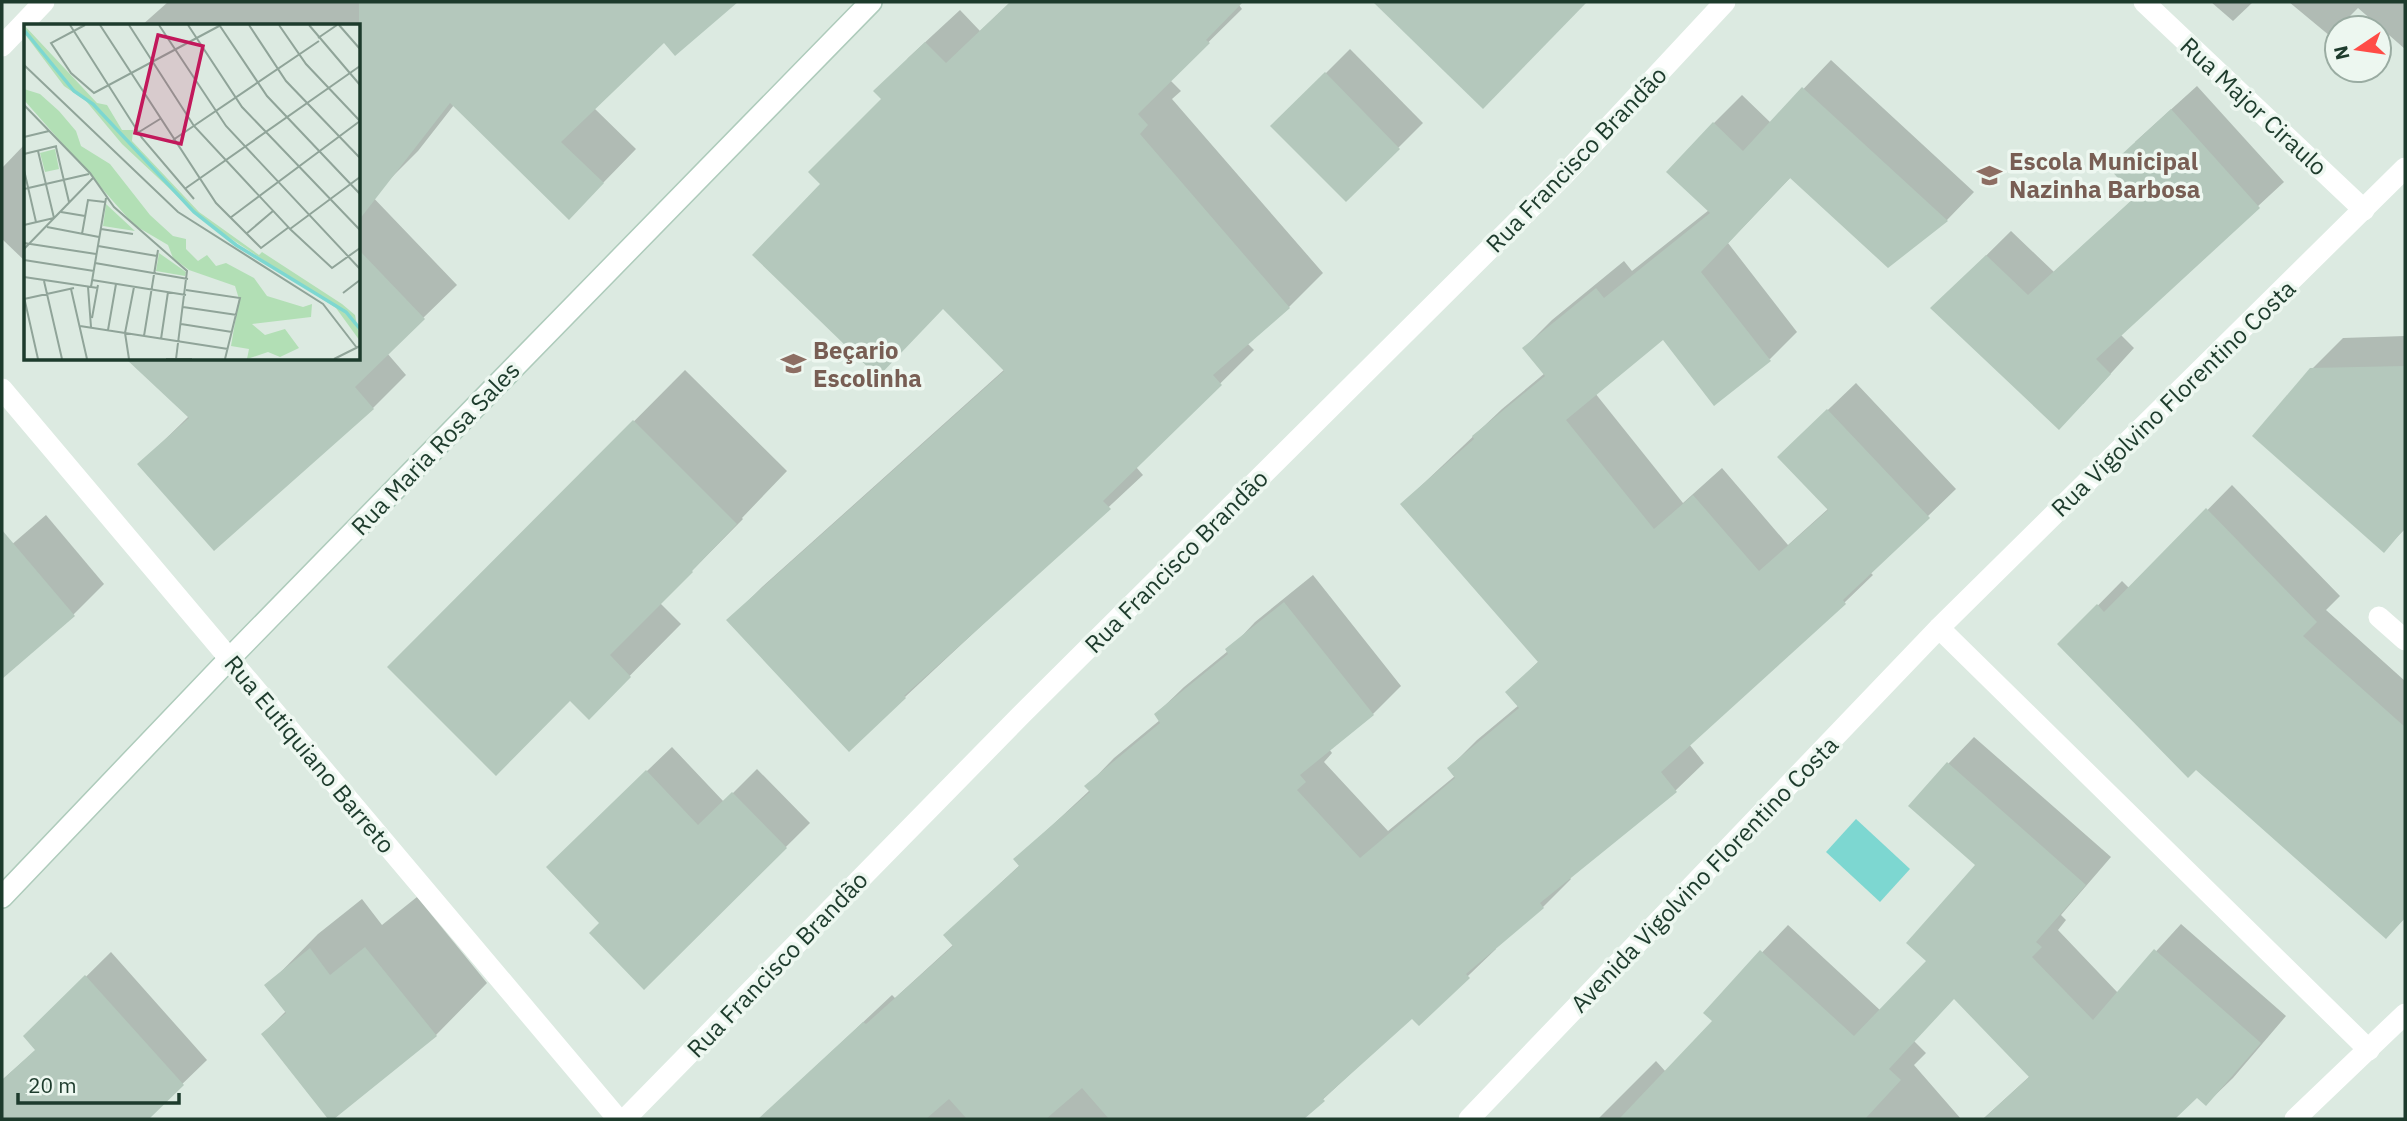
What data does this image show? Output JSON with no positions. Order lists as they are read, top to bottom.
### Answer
{
  "streets": {
    "street": [
      "Rua Major Ciraulo",
      "Rua Francisco Brandão",
      "Rua Vigolvino Florentino Costa",
      "Rua Maria Rosa Sales",
      "Rua Eutiquiano Barreto",
      "Avenida Vigolvino Florentino Costa"
    ]
  },
  "crossings": [
    ["Rua Major Ciraulo", "Rua Vigolvino Florentino Costa"],
    ["Rua Vigolvino Florentino Costa", "Avenida Vigolvino Florentino Costa"],
    ["Rua Maria Rosa Sales", "Rua Eutiquiano Barreto"]
  ],
  "places": {
    "school or university": ["Escola Municipal Nazinha Barbosa", "Beçario Escolinha"]
  },
  "scale_bar": "20 m",
  "north": "left"
}
